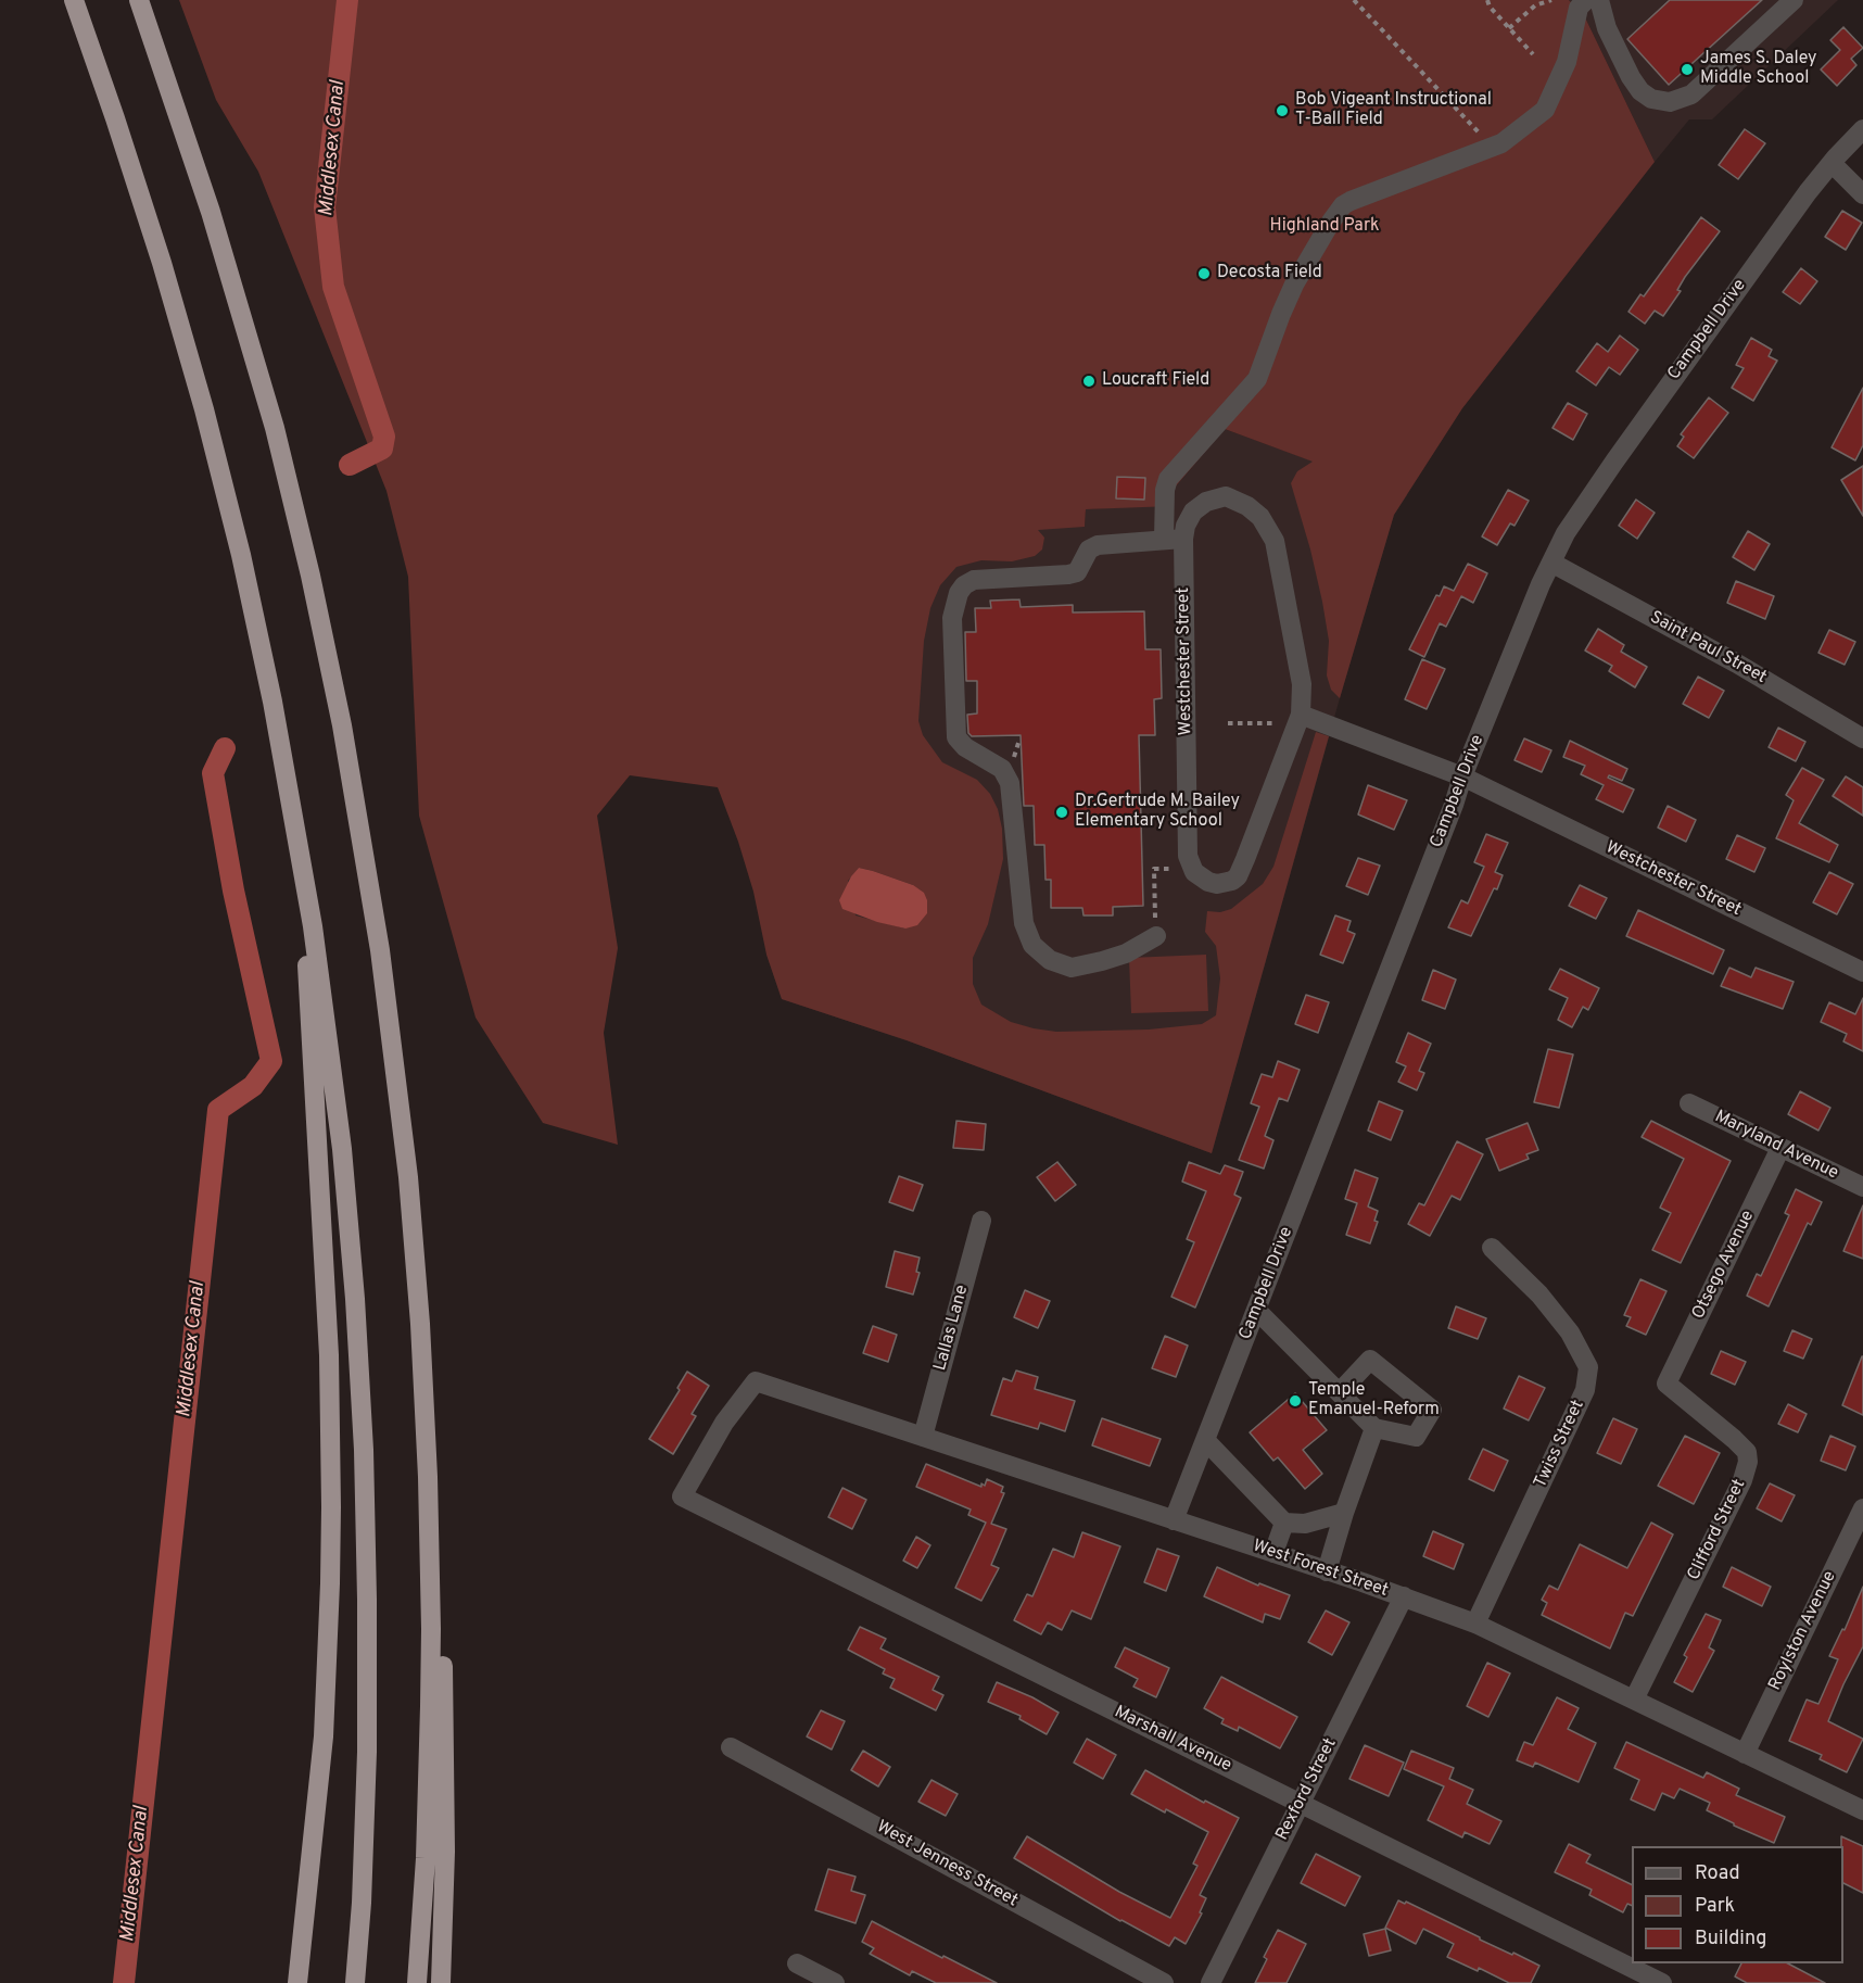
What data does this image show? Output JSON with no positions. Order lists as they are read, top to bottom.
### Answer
{
  "streets": {
    "street": [
      "Campbell Drive",
      "Saint Paul Street",
      "Westchester Street",
      "Maryland Avenue",
      "Otsego Avenue",
      "Lallas Lane",
      "Twiss Street",
      "Clifford Street",
      "West Forest Street",
      "Roylston Avenue",
      "Marshall Avenue",
      "Rexford Street",
      "West Jenness Street"
    ]
  },
  "crossings": [
    ["Campbell Drive", "Saint Paul Street"],
    ["Campbell Drive", "Westchester Street"],
    ["Campbell Drive", "West Forest Street"],
    ["Maryland Avenue", "Otsego Avenue"],
    ["Otsego Avenue", "Clifford Street"],
    ["Lallas Lane", "West Forest Street"],
    ["Twiss Street", "West Forest Street"],
    ["Clifford Street", "West Forest Street"],
    ["West Forest Street", "Roylston Avenue"],
    ["West Forest Street", "Marshall Avenue"],
    ["West Forest Street", "Rexford Street"],
    ["Marshall Avenue", "Rexford Street"]
  ],
  "water": ["Middlesex Canal"],
  "parks": ["Highland Park"],
  "places": [
    "James S. Daley Middle School",
    "Bob Vigeant Instructional T-Ball Field",
    "Decosta Field",
    "Loucraft Field",
    "Dr.Gertrude M. Bailey Elementary School",
    "Temple Emanuel-Reform"
  ],
  "legend": ["Road", "Park", "Building"]
}
